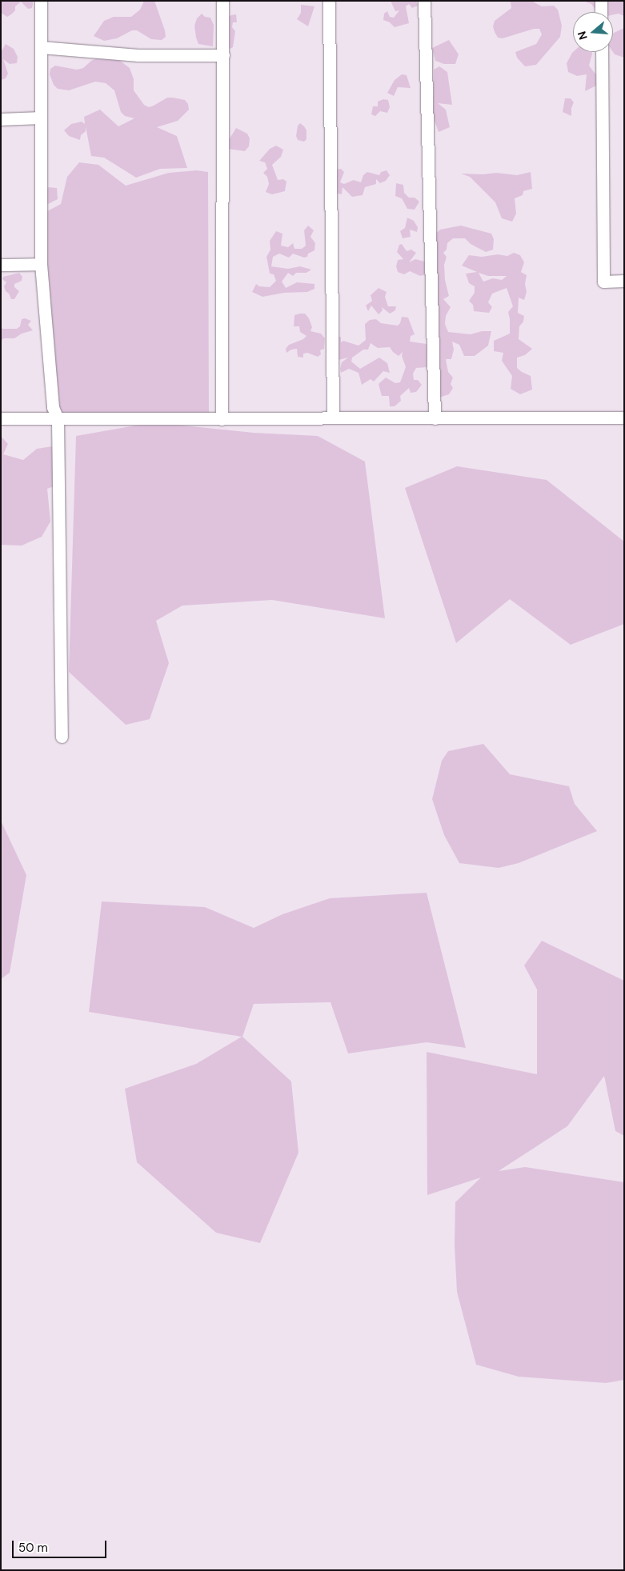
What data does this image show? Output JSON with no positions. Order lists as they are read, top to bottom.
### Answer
{
  "scale_bar": "50 m",
  "north": "left"
}
